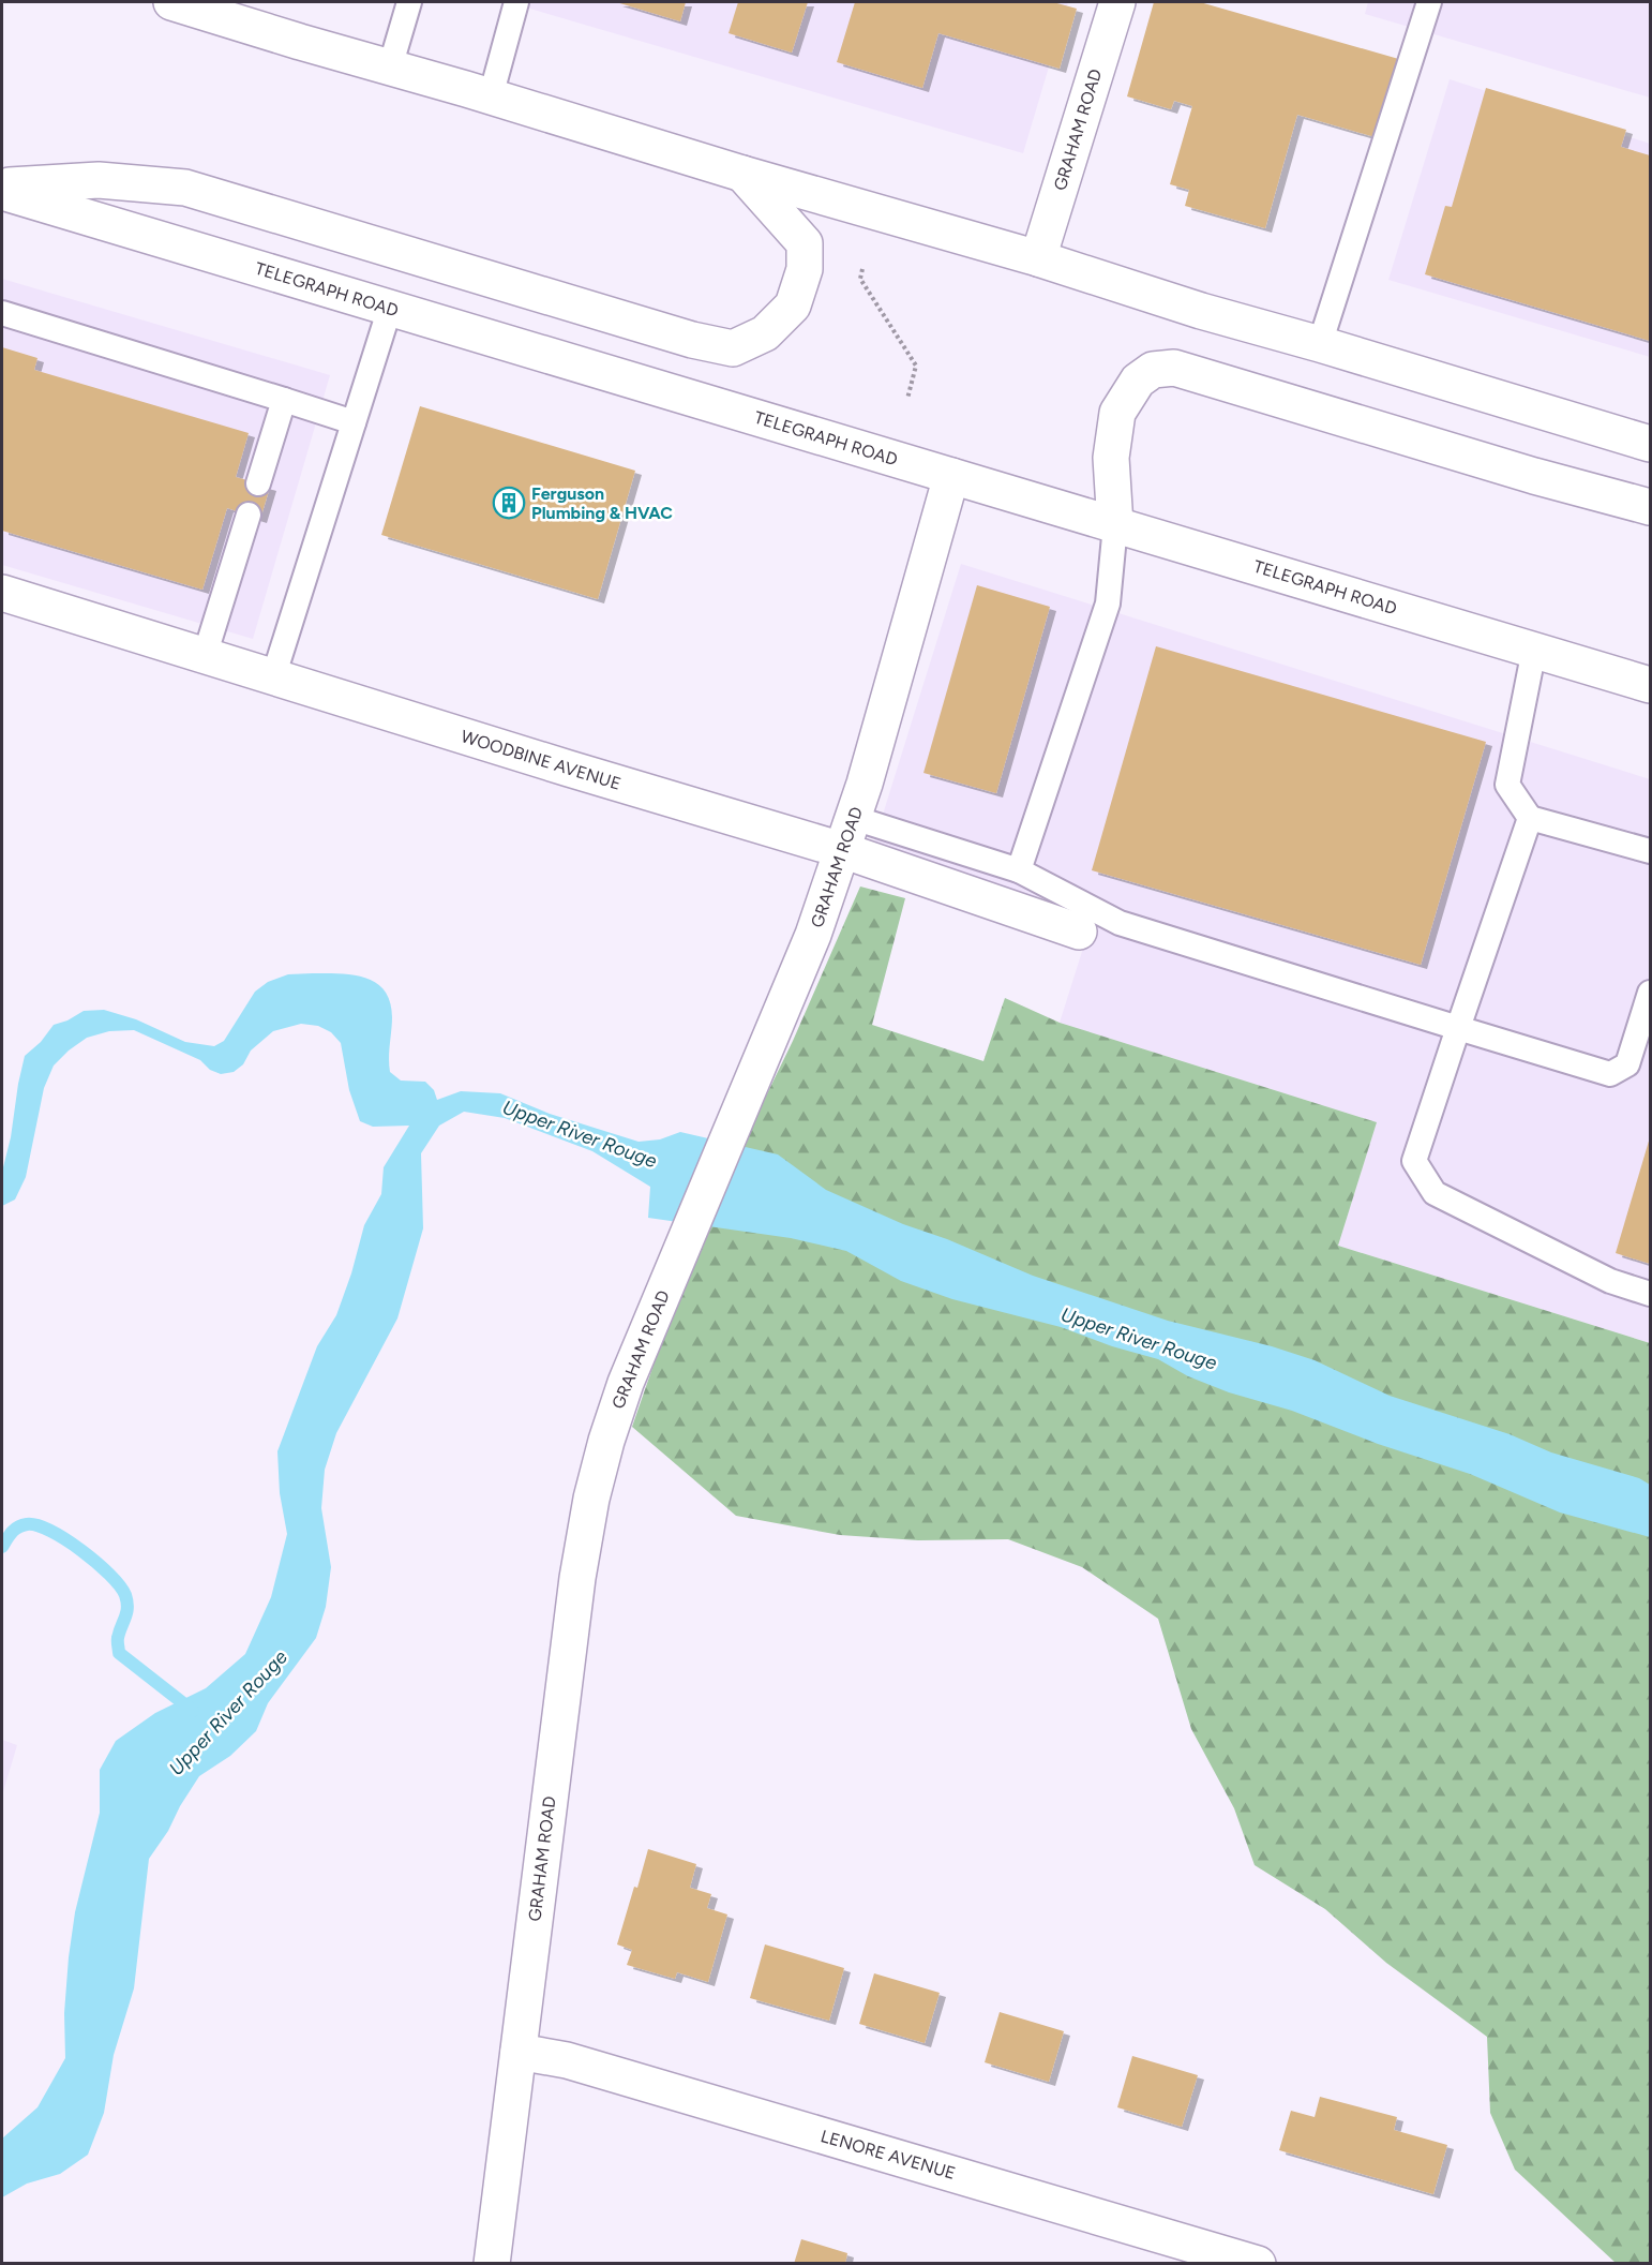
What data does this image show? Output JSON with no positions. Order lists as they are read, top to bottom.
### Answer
{
  "streets": {
    "main road": [
      "GRAHAM ROAD",
      "TELEGRAPH ROAD",
      "WOODBINE AVENUE",
      "LENORE AVENUE"
    ]
  },
  "crossings": [
    ["GRAHAM ROAD", "TELEGRAPH ROAD"],
    ["GRAHAM ROAD", "WOODBINE AVENUE"],
    ["GRAHAM ROAD", "LENORE AVENUE"]
  ],
  "water": ["Upper River Rouge"],
  "places": {
    "building": ["Ferguson Plumbing & HVAC"]
  }
}
